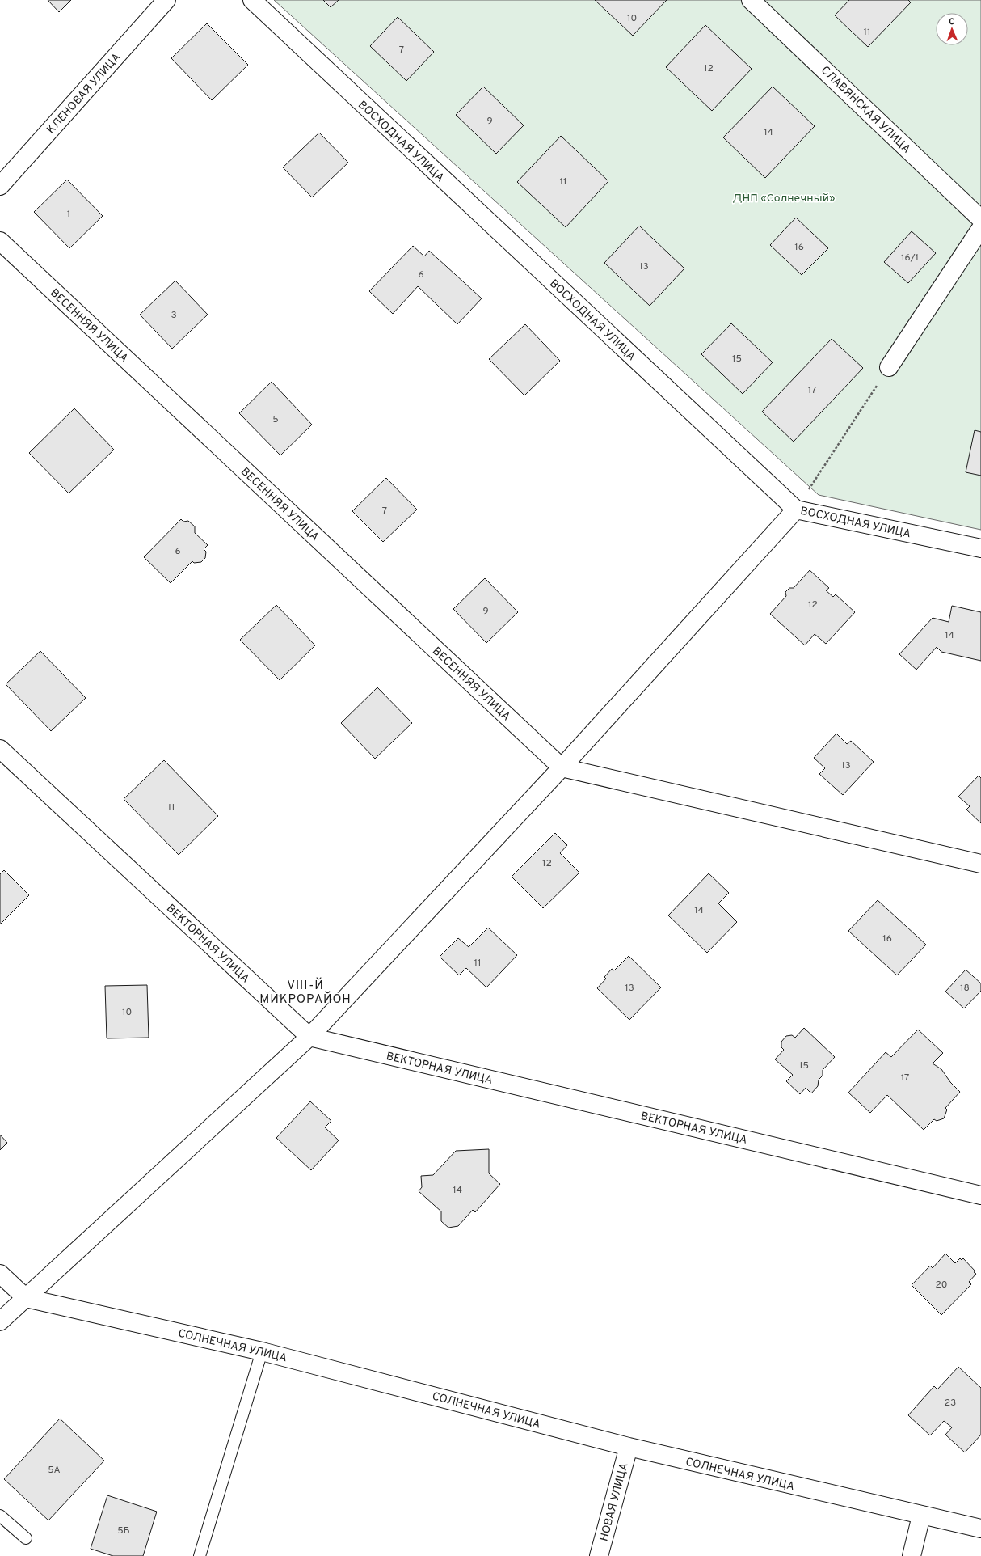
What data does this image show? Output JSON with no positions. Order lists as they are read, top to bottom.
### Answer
{
  "streets": {
    "street": [
      "КЛЕНОВАЯ УЛИЦА",
      "СЛАВЯНСКАЯ УЛИЦА",
      "ВОСХОДНАЯ УЛИЦА",
      "ВЕСЕННЯЯ УЛИЦА",
      "ВЕКТОРНАЯ УЛИЦА",
      "СОЛНЕЧНАЯ УЛИЦА",
      "НОВАЯ УЛИЦА"
    ]
  },
  "crossings": [
    ["СОЛНЕЧНАЯ УЛИЦА", "НОВАЯ УЛИЦА"]
  ],
  "districts": ["VIII-Й МИКРОРАЙОН"],
  "parks": ["ДНП «Солнечный»"],
  "house_numbers": [
    "10",
    "11",
    "7",
    "12",
    "9",
    "14",
    "11",
    "1",
    "16",
    "16/1",
    "13",
    "6",
    "3",
    "15",
    "17",
    "5",
    "7",
    "6",
    "12",
    "9",
    "14",
    "13",
    "11",
    "12",
    "14",
    "16",
    "11",
    "13",
    "18",
    "10",
    "15",
    "17",
    "14",
    "20",
    "23",
    "5А",
    "5Б"
  ],
  "north": "top"
}
